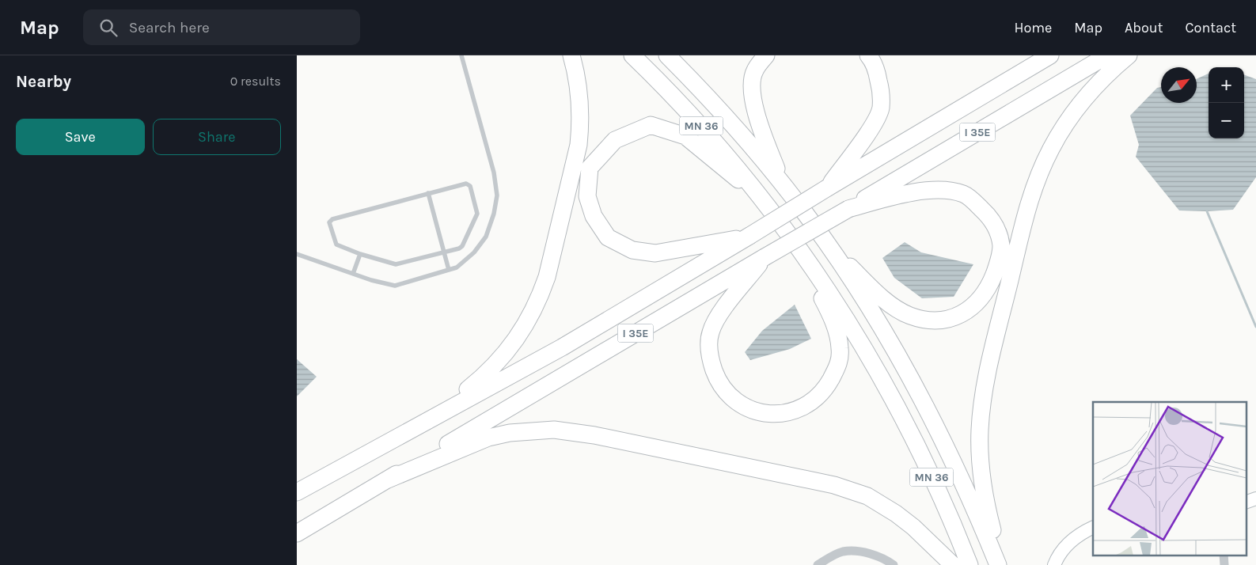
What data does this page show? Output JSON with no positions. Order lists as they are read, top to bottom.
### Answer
{
  "streets": {
    "highway": ["MN 36", "I 35E"]
  },
  "north": "top right",
  "page": {
    "header": "Map",
    "search": "Search here",
    "nav": [
      "Home",
      "Map",
      "About",
      "Contact"
    ],
    "heading": ["Nearby", "0 results"],
    "map_buttons": ["+", "−"],
    "buttons": ["Save", "Share"]
  }
}
